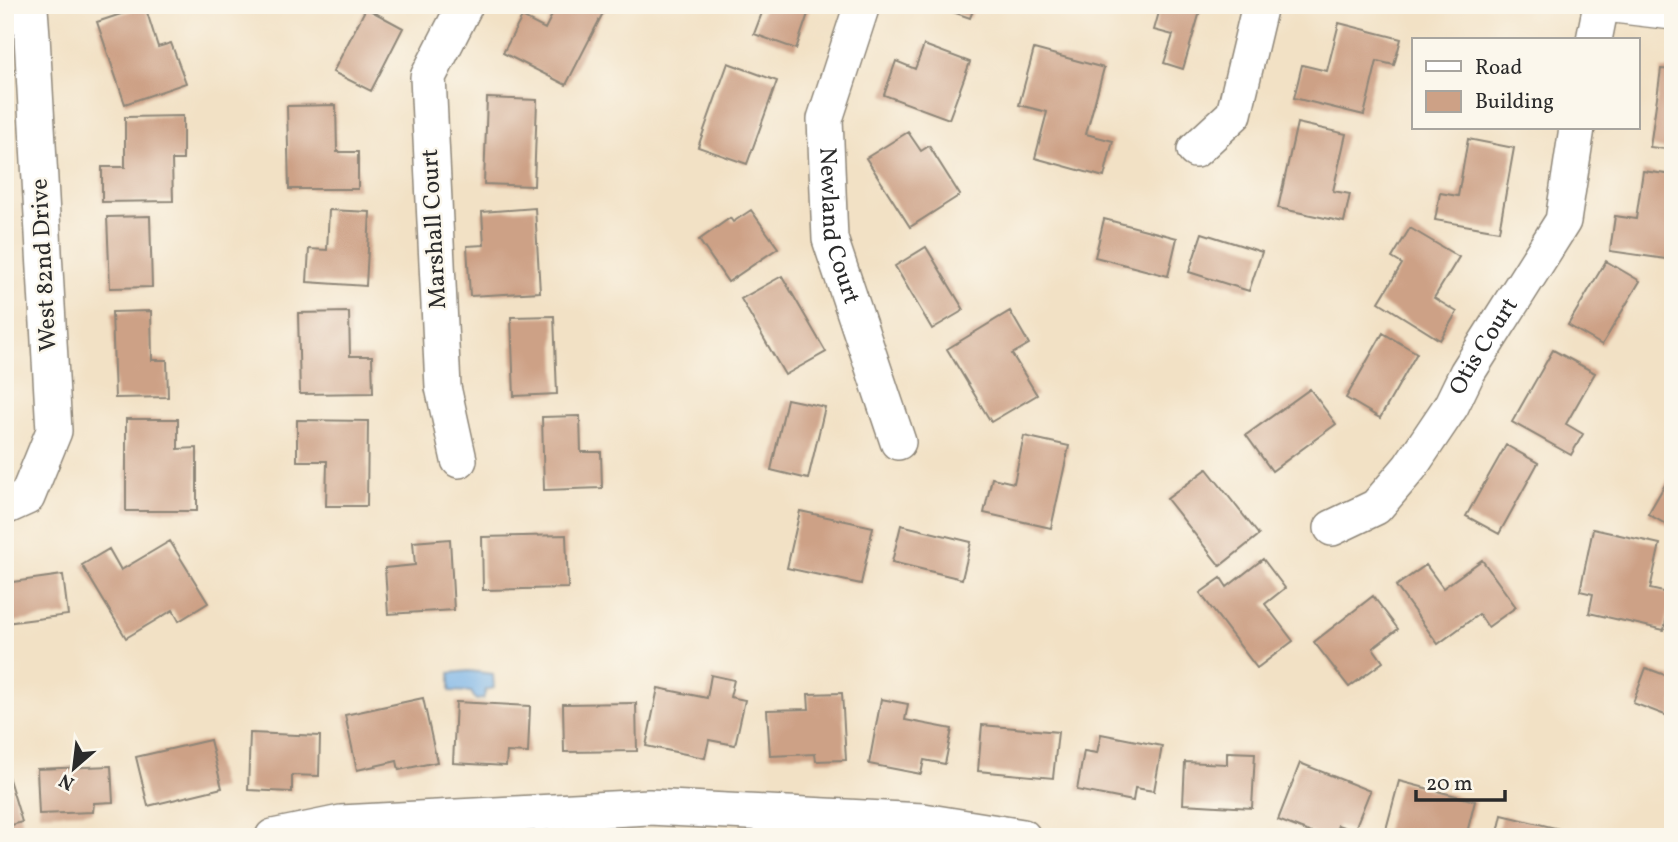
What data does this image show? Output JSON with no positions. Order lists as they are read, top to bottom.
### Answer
{
  "streets": {
    "street": [
      "Newland Court",
      "Marshall Court",
      "West 82nd Drive",
      "Otis Court"
    ]
  },
  "legend": ["Road", "Building"],
  "scale_bar": "20 m",
  "north": "bottom left"
}
